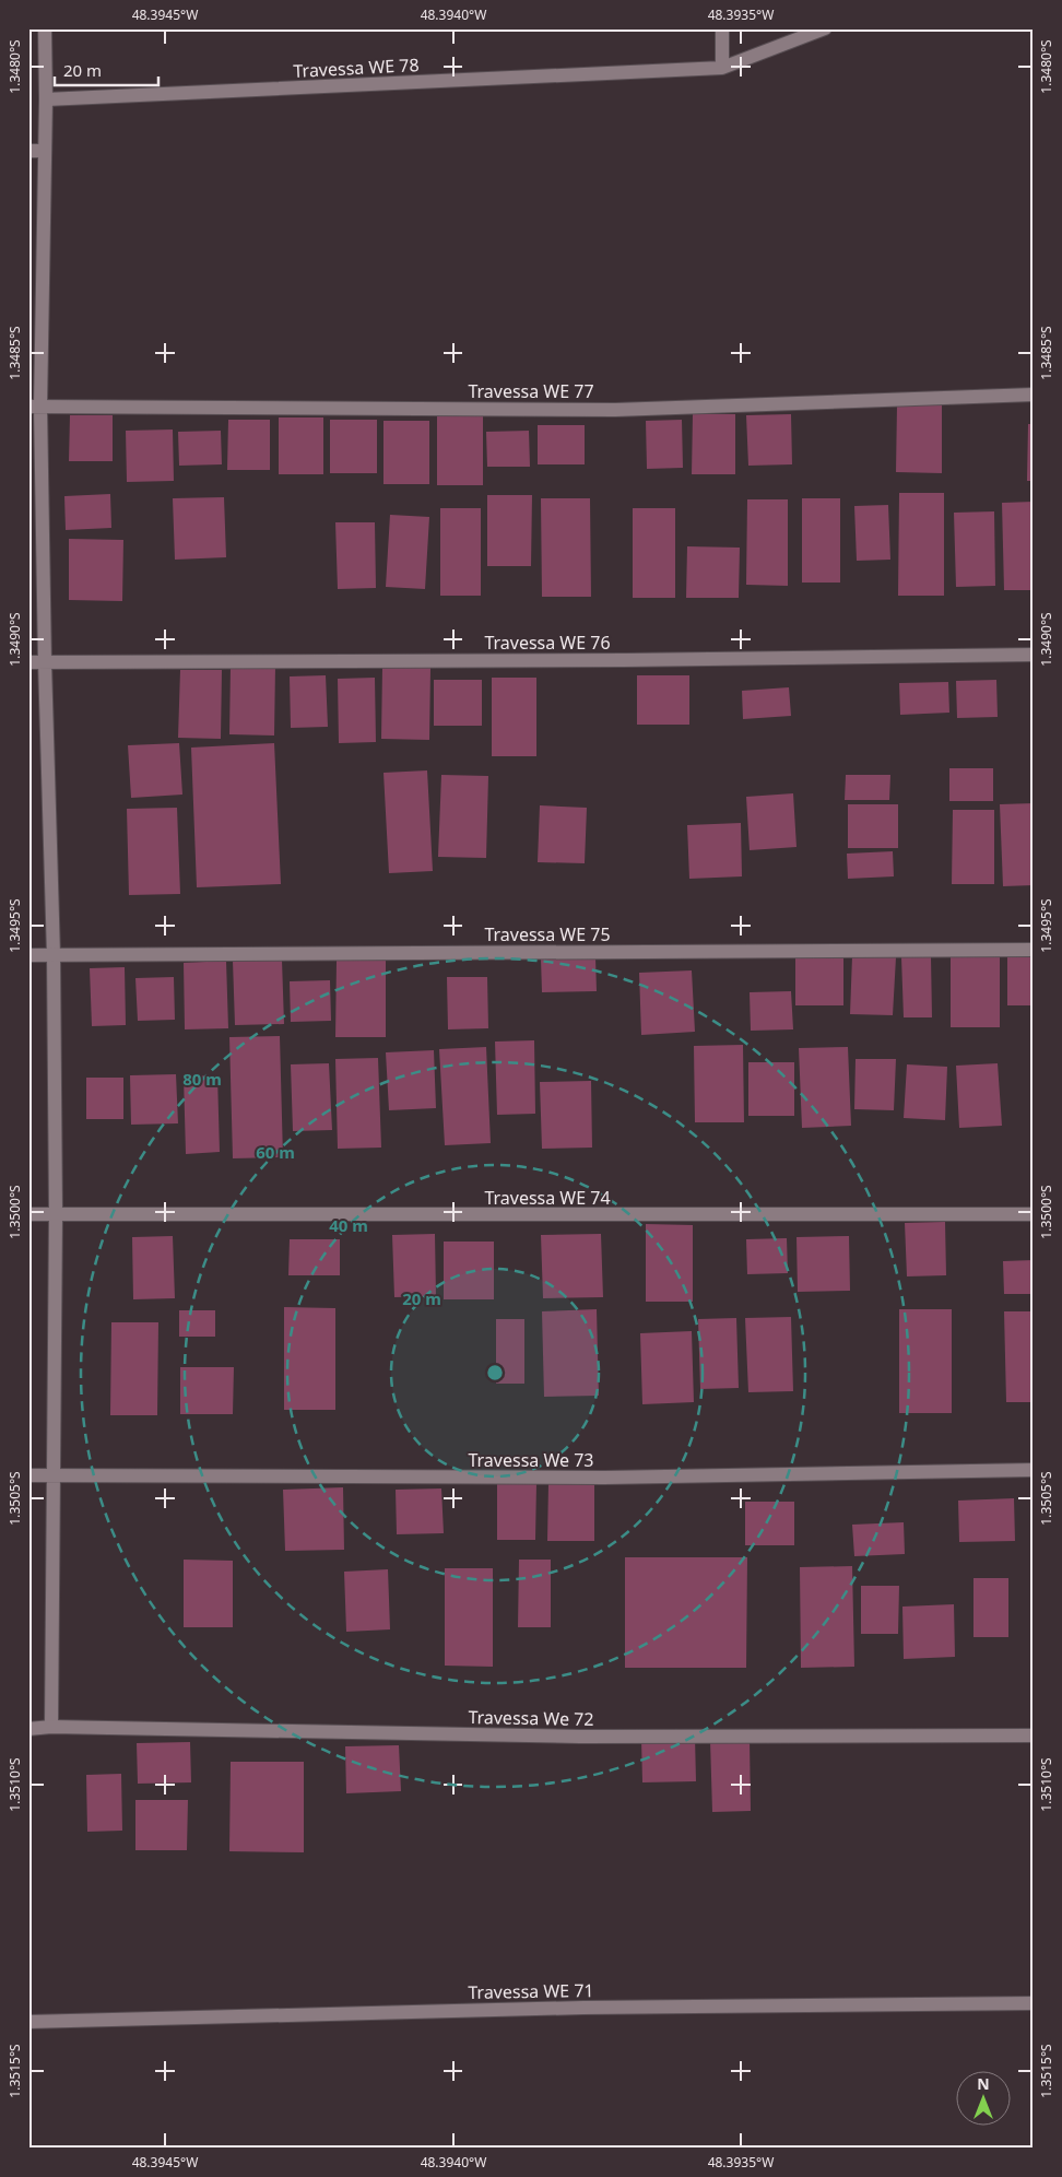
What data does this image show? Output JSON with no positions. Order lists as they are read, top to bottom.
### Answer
{
  "streets": {
    "street": [
      "Travessa WE 78",
      "Travessa WE 77",
      "Travessa WE 76",
      "Travessa WE 75",
      "Travessa WE 74",
      "Travessa We 73",
      "Travessa We 72",
      "Travessa WE 71"
    ]
  },
  "scale_bar": "20 m",
  "north": "top",
  "coordinates": [
    "48.3945°W",
    "48.3940°W",
    "48.3935°W",
    "1.3480°S",
    "1.3485°S",
    "1.3490°S",
    "1.3495°S",
    "1.3500°S",
    "1.3505°S",
    "1.3510°S",
    "1.3515°S"
  ],
  "rings": [
    "80 m",
    "60 m",
    "40 m",
    "20 m"
  ]
}
